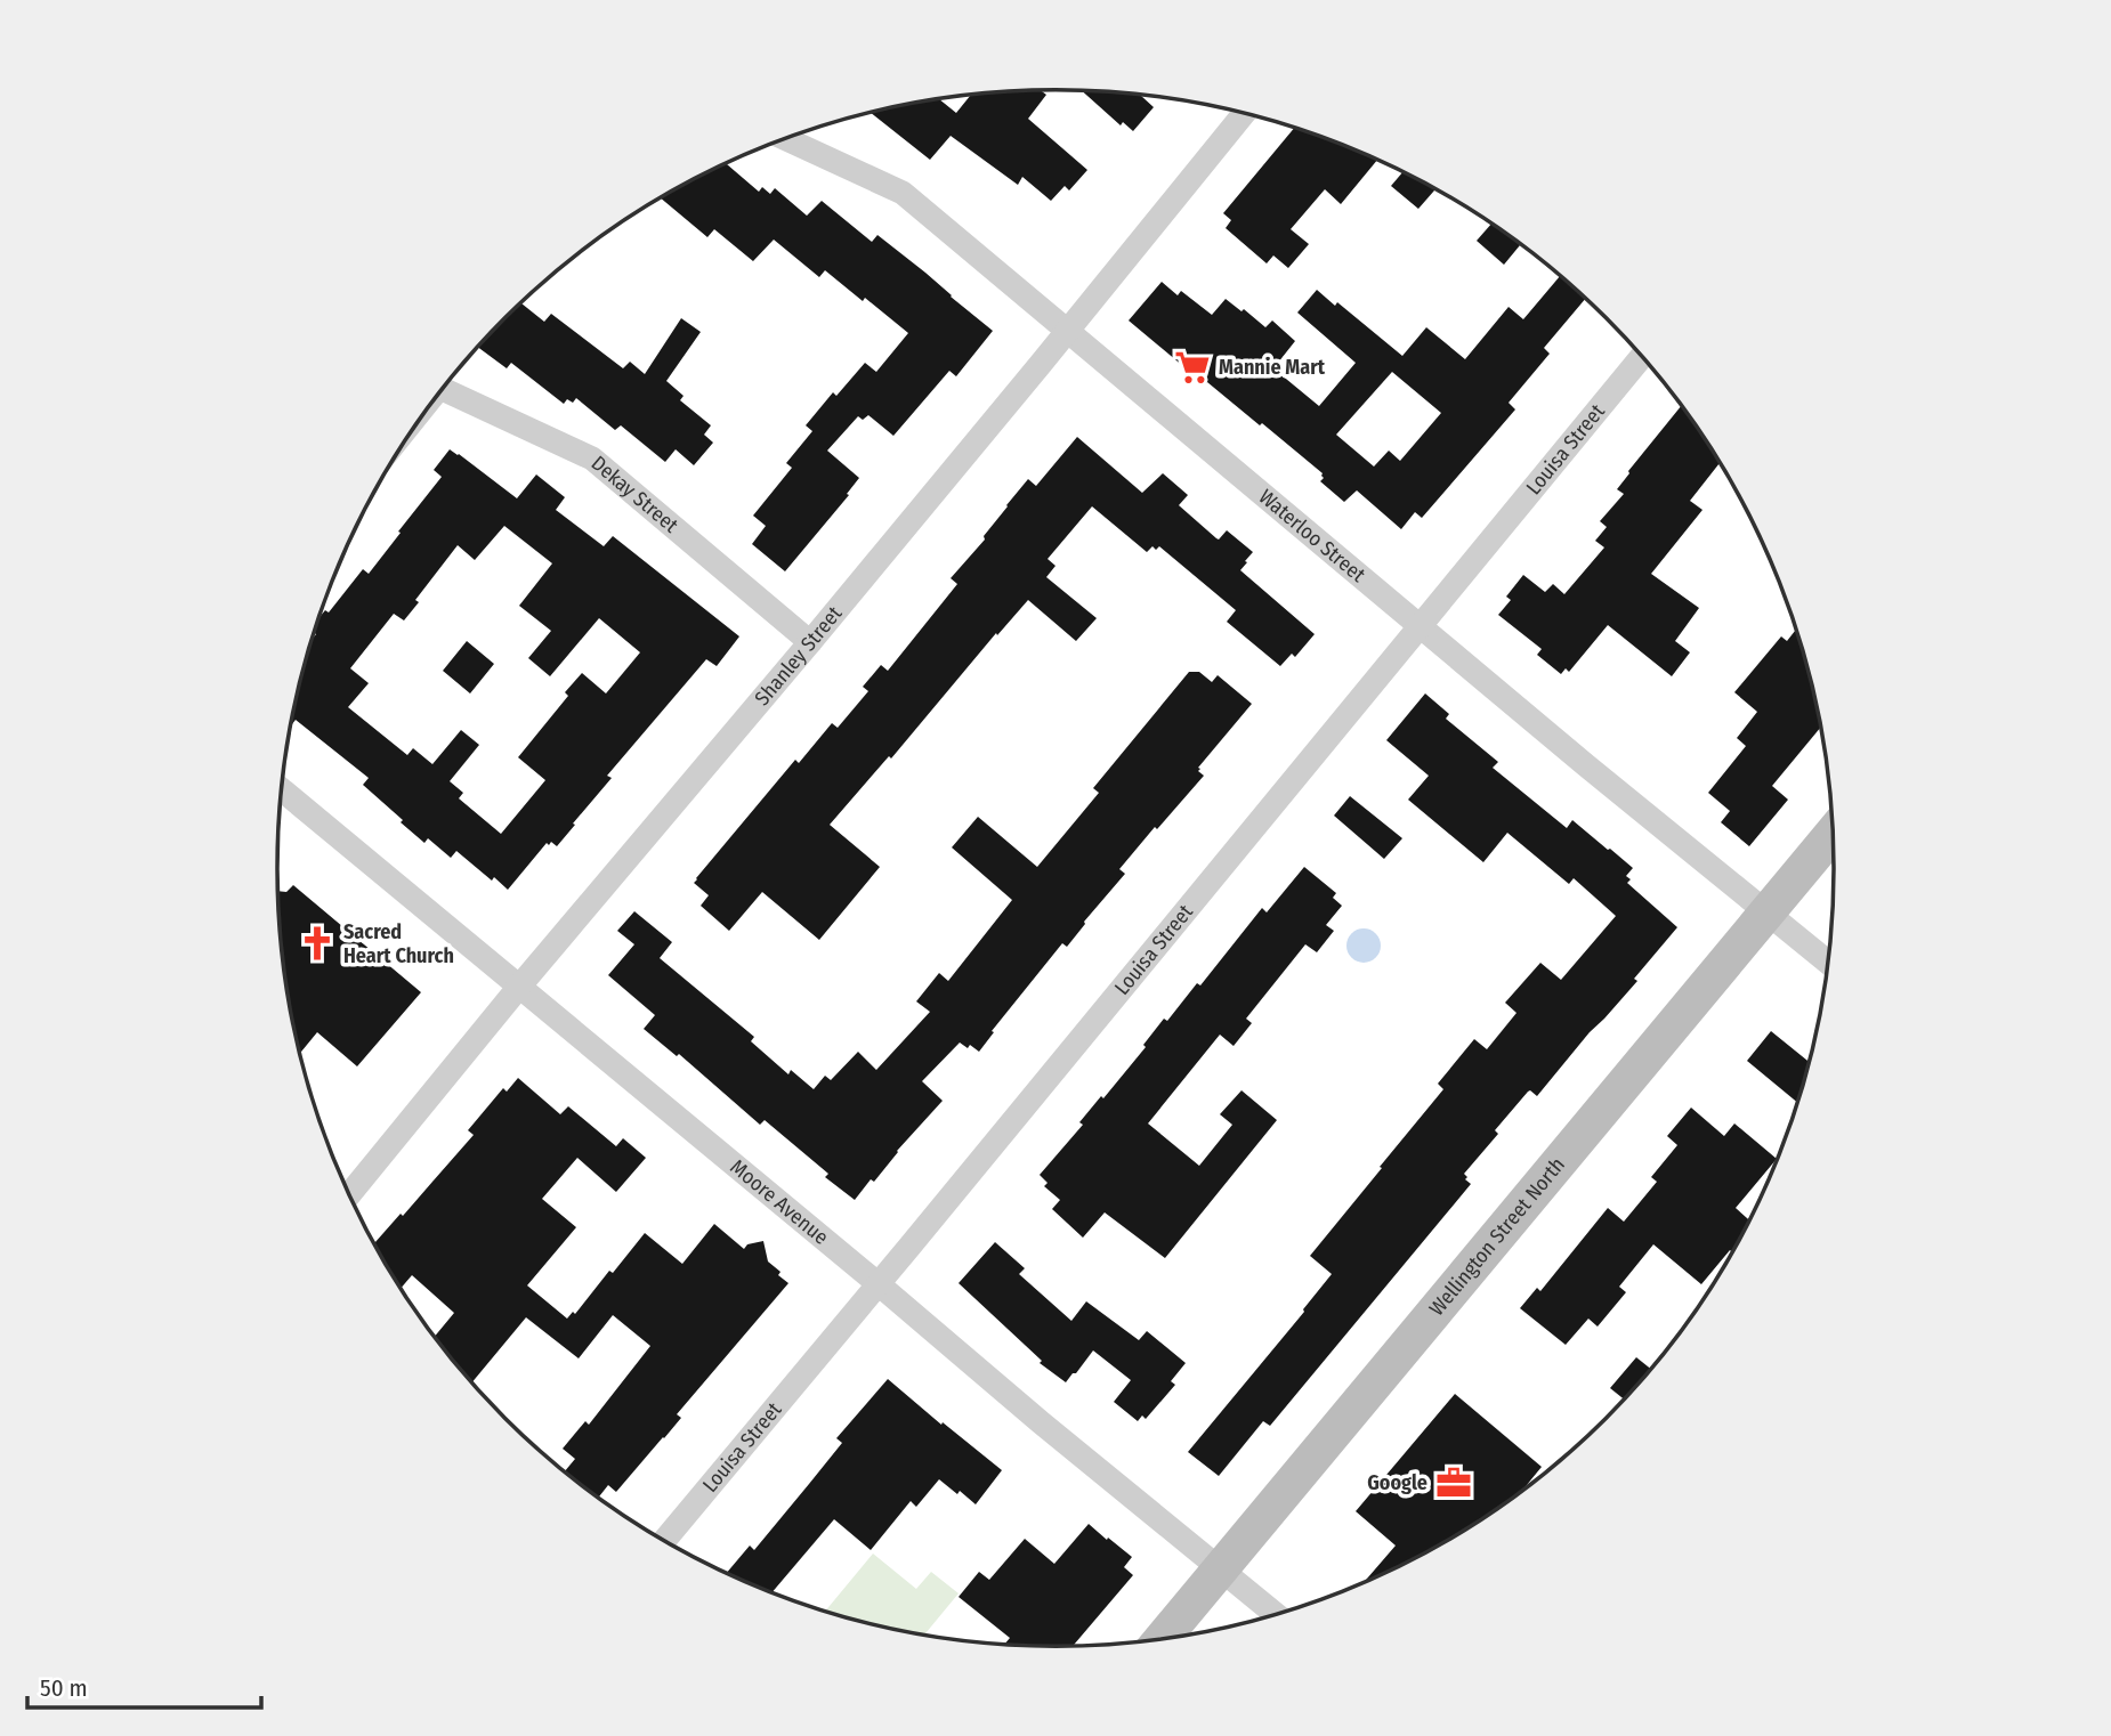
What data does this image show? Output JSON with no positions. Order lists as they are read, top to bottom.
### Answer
{
  "streets": {
    "street": [
      "Louisa Street",
      "Dekay Street",
      "Waterloo Street",
      "Shanley Street",
      "Moore Avenue",
      "Wellington Street North"
    ]
  },
  "crossings": [
    ["Louisa Street", "Waterloo Street"],
    ["Louisa Street", "Moore Avenue"],
    ["Dekay Street", "Shanley Street"],
    ["Waterloo Street", "Shanley Street"],
    ["Waterloo Street", "Wellington Street North"],
    ["Shanley Street", "Moore Avenue"],
    ["Moore Avenue", "Wellington Street North"]
  ],
  "places": {
    "supermarket": ["Mannie Mart"],
    "church": ["Sacred Heart Church"],
    "office": ["Google"]
  },
  "scale_bar": "50 m"
}
